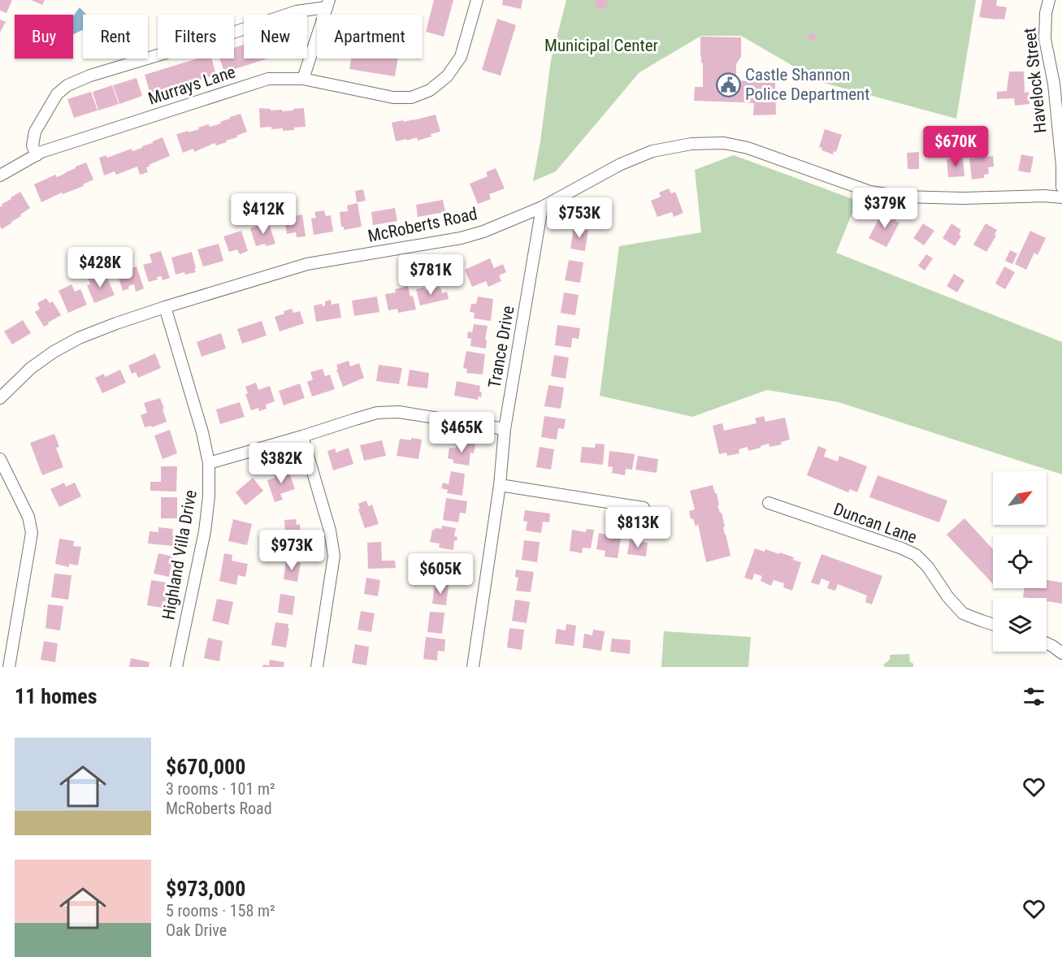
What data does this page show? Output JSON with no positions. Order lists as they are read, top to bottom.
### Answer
{
  "streets": {
    "street": [
      "Havelock Street",
      "Murrays Lane",
      "McRoberts Road",
      "Trance Drive",
      "Duncan Lane",
      "Highland Villa Drive"
    ]
  },
  "crossings": [
    ["McRoberts Road", "Trance Drive"],
    ["McRoberts Road", "Highland Villa Drive"]
  ],
  "parks": ["Municipal Center"],
  "places": {
    "public building": ["Castle Shannon Police Department"]
  },
  "north": "top right",
  "page": {
    "chip": [
      "Buy",
      "Rent",
      "Filters",
      "New",
      "Apartment"
    ],
    "price": [
      "$670K",
      "$379K",
      "$412K",
      "$753K",
      "$428K",
      "$781K",
      "$465K",
      "$382K",
      "$813K",
      "$973K",
      "$605K"
    ],
    "heading": "11 homes",
    "list": [
      {
        "name": "$670,000",
        "note": "3 rooms · 101 m² · McRoberts Road"
      },
      {
        "name": "$973,000",
        "note": "5 rooms · 158 m² · Oak Drive"
      }
    ]
  }
}
